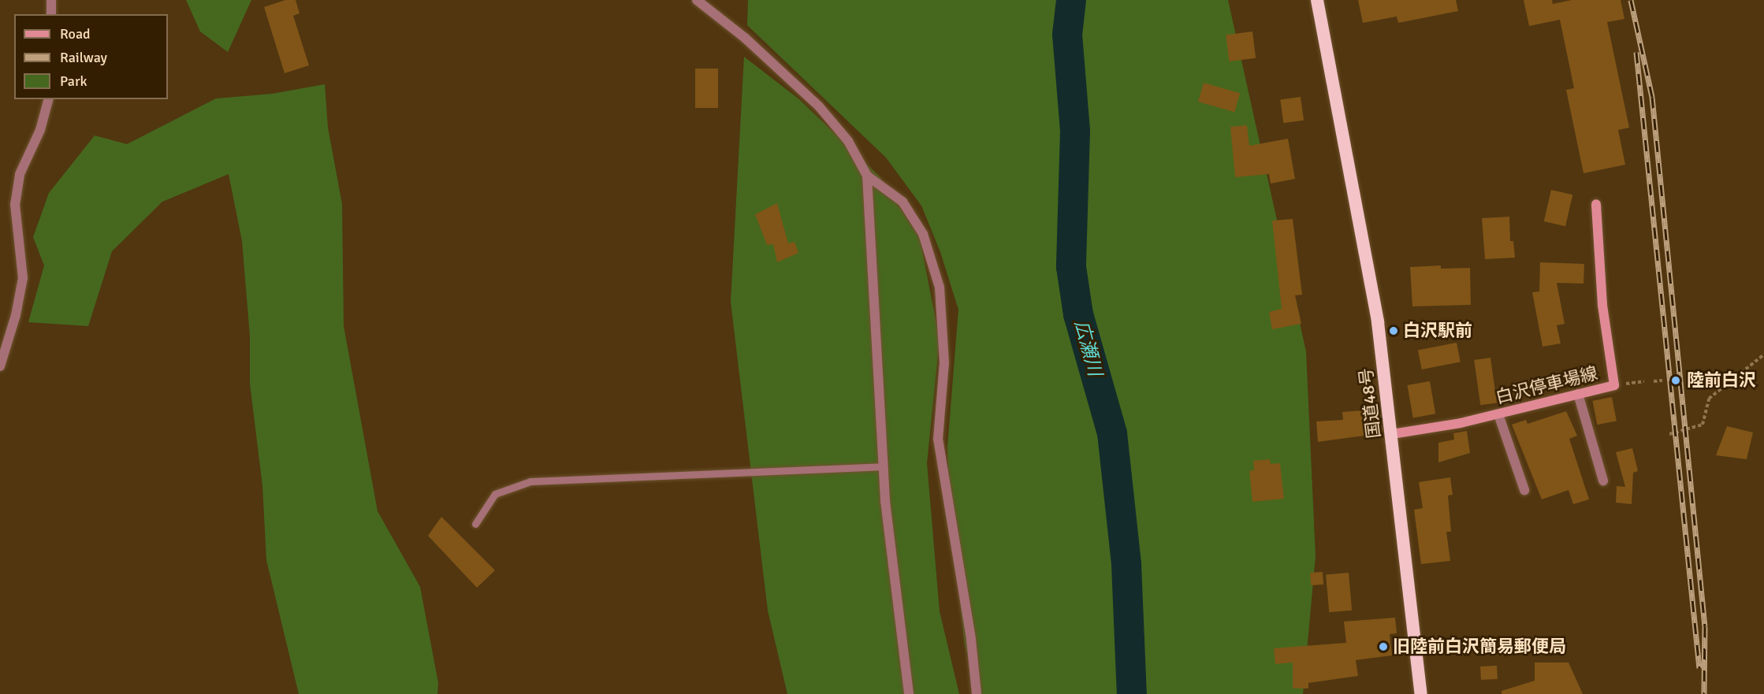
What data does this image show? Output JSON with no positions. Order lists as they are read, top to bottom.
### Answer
{
  "streets": {
    "highway": ["国道48号"],
    "main road": ["白沢停車場線"]
  },
  "crossings": [
    ["白沢停車場線", "国道48号"]
  ],
  "water": ["広瀬川"],
  "places": ["白沢駅前", "陸前白沢", "旧陸前白沢簡易郵便局"],
  "legend": ["Road", "Railway", "Park"]
}
